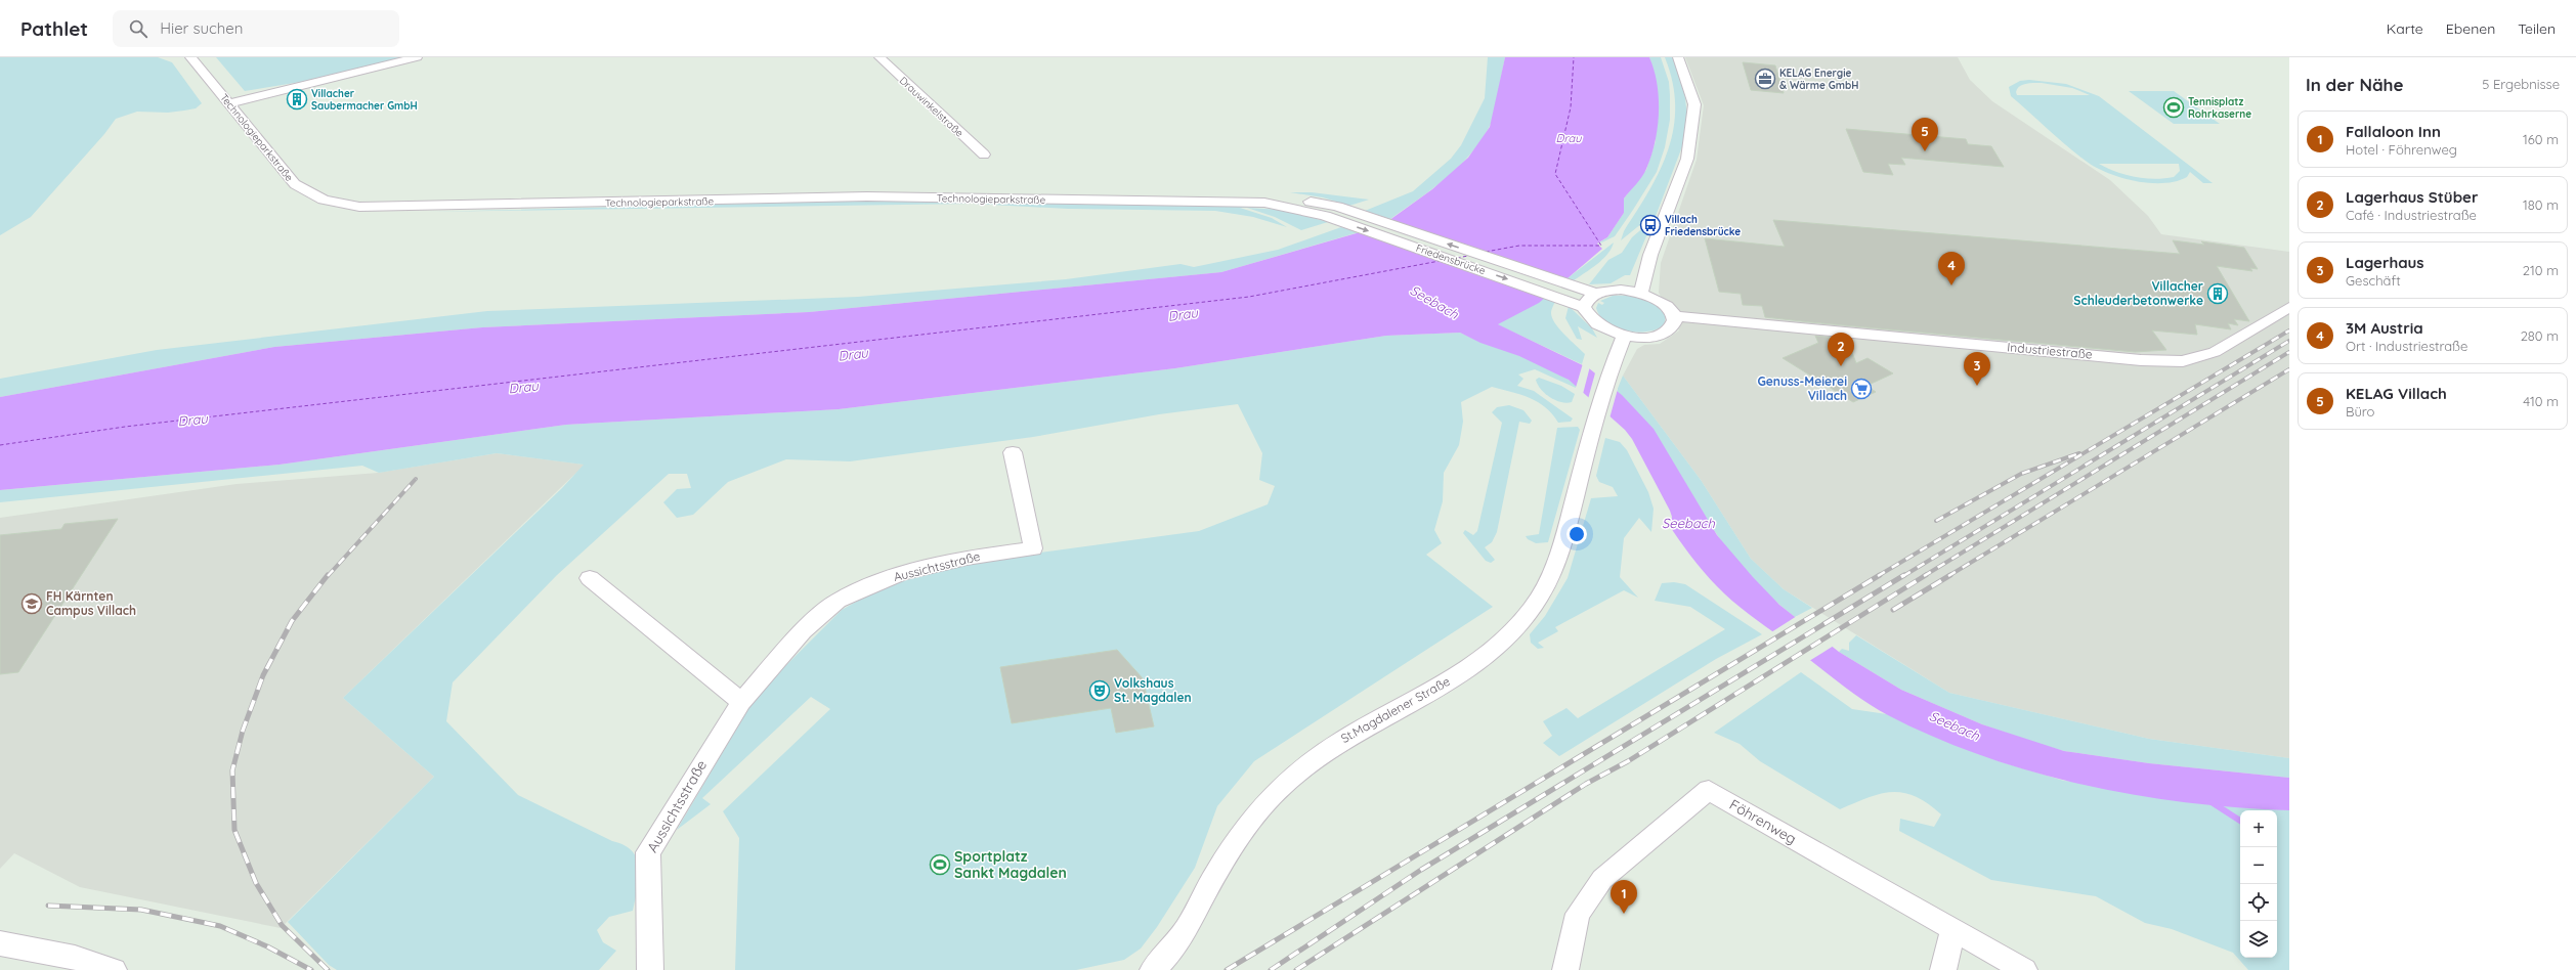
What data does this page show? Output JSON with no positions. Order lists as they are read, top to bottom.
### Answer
{
  "streets": {
    "street": [
      "Drauwinkelstraße",
      "Technologieparkstraße",
      "Friedensbrücke",
      "Industriestraße",
      "Aussichtsstraße",
      "St.Magdalener Straße",
      "Föhrenweg"
    ]
  },
  "crossings": [
    ["Technologieparkstraße", "Friedensbrücke"]
  ],
  "water": ["Drau", "Seebach"],
  "places": {
    "office": ["KELAG Energie & Wärme GmbH"],
    "building": ["Villacher Saubermacher GmbH", "Villacher Schleuderbetonwerke"],
    "sports": ["Tennisplatz Rohrkaserne", "Sportplatz Sankt Magdalen"],
    "bus stop": ["Villach Friedensbrücke"],
    "supermarket": ["Genuss-Meierei Villach"],
    "school or university": ["FH Kärnten Campus Villach"],
    "theatre": ["Volkshaus St. Magdalen"]
  },
  "page": {
    "header": "Pathlet",
    "search": "Hier suchen",
    "nav": ["Karte", "Ebenen", "Teilen"],
    "heading": ["In der Nähe", "5 Ergebnisse"],
    "list": [
      {
        "mark": "1",
        "name": "Fallaloon Inn",
        "note": "Hotel · Föhrenweg",
        "value": "160 m"
      },
      {
        "mark": "2",
        "name": "Lagerhaus Stüber",
        "note": "Café · Industriestraße",
        "value": "180 m"
      },
      {
        "mark": "3",
        "name": "Lagerhaus",
        "note": "Geschäft",
        "value": "210 m"
      },
      {
        "mark": "4",
        "name": "3M Austria",
        "note": "Ort · Industriestraße",
        "value": "280 m"
      },
      {
        "mark": "5",
        "name": "KELAG Villach",
        "note": "Büro",
        "value": "410 m"
      }
    ],
    "pins": [
      "5",
      "4",
      "2",
      "3",
      "1"
    ],
    "map_buttons": ["+", "−"]
  }
}
